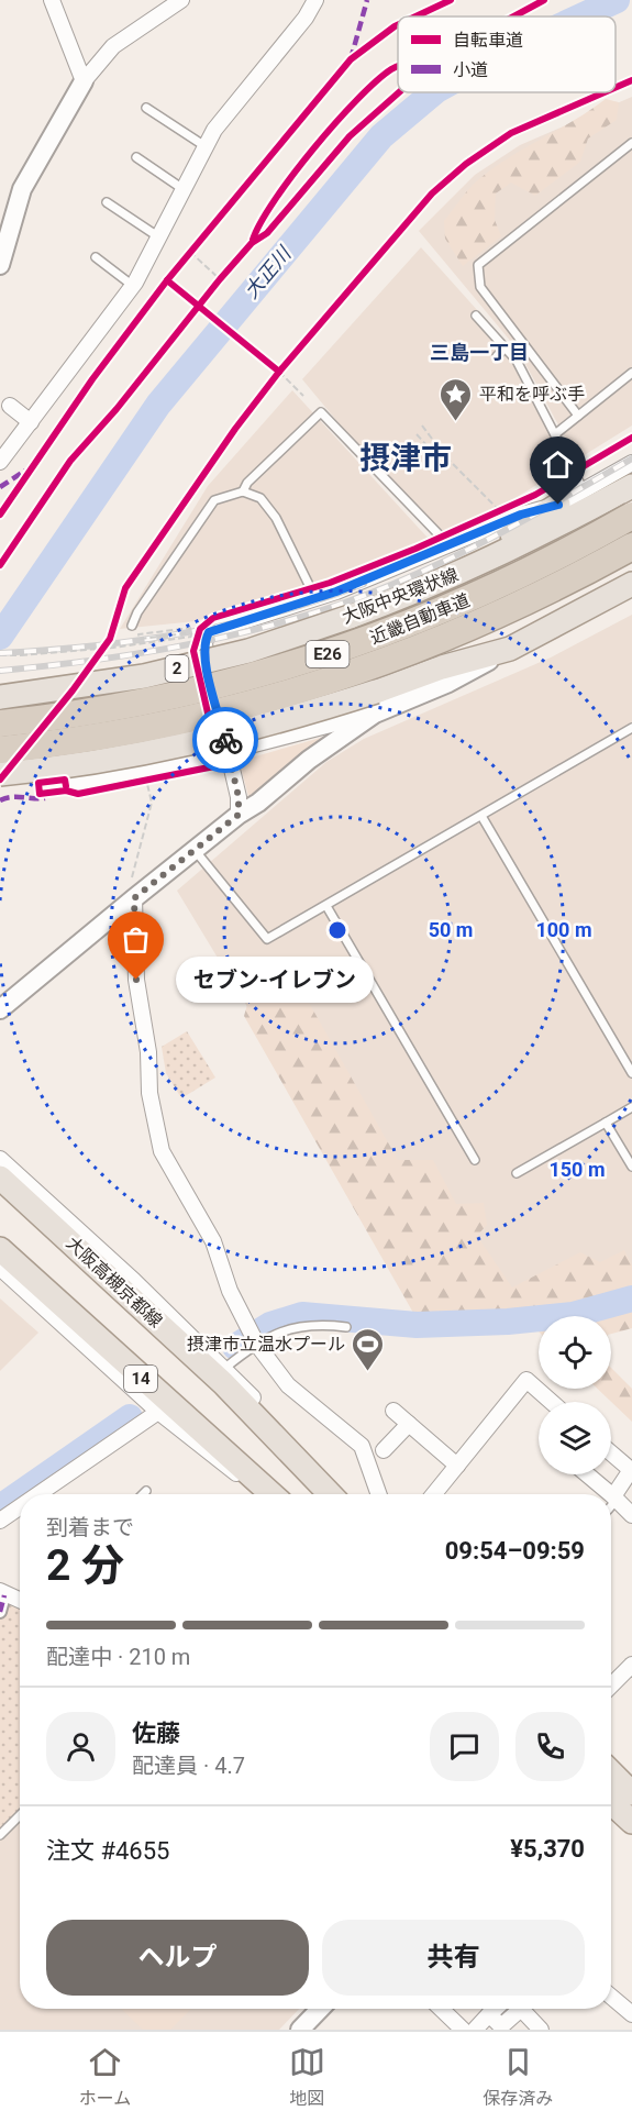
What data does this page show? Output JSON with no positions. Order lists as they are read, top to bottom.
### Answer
{
  "streets": {
    "highway": ["近畿自動車道", "E26"],
    "main road": [
      "大阪中央環状線",
      "2",
      "大阪高槻京都線",
      "14"
    ]
  },
  "districts": ["三島一丁目", "摂津市"],
  "water": ["大正川"],
  "places": {
    "place": ["平和を呼ぶ手"],
    "other": ["セブン-イレブン"],
    "sports": ["摂津市立温水プール"]
  },
  "legend": ["自転車道", "小道"],
  "page": {
    "bubble": "セブン-イレブン",
    "heading": ["2 分", "到着まで", "09:54–09:59"],
    "panel": [
      "佐藤",
      "配達員 · 4.7",
      "注文 #4655",
      "¥5,370"
    ],
    "bar": "配達中 · 210 m",
    "buttons": ["ヘルプ", "共有"],
    "tabs": ["ホーム", "地図", "保存済み"]
  },
  "rings": ["50 m", "100 m", "150 m"]
}
